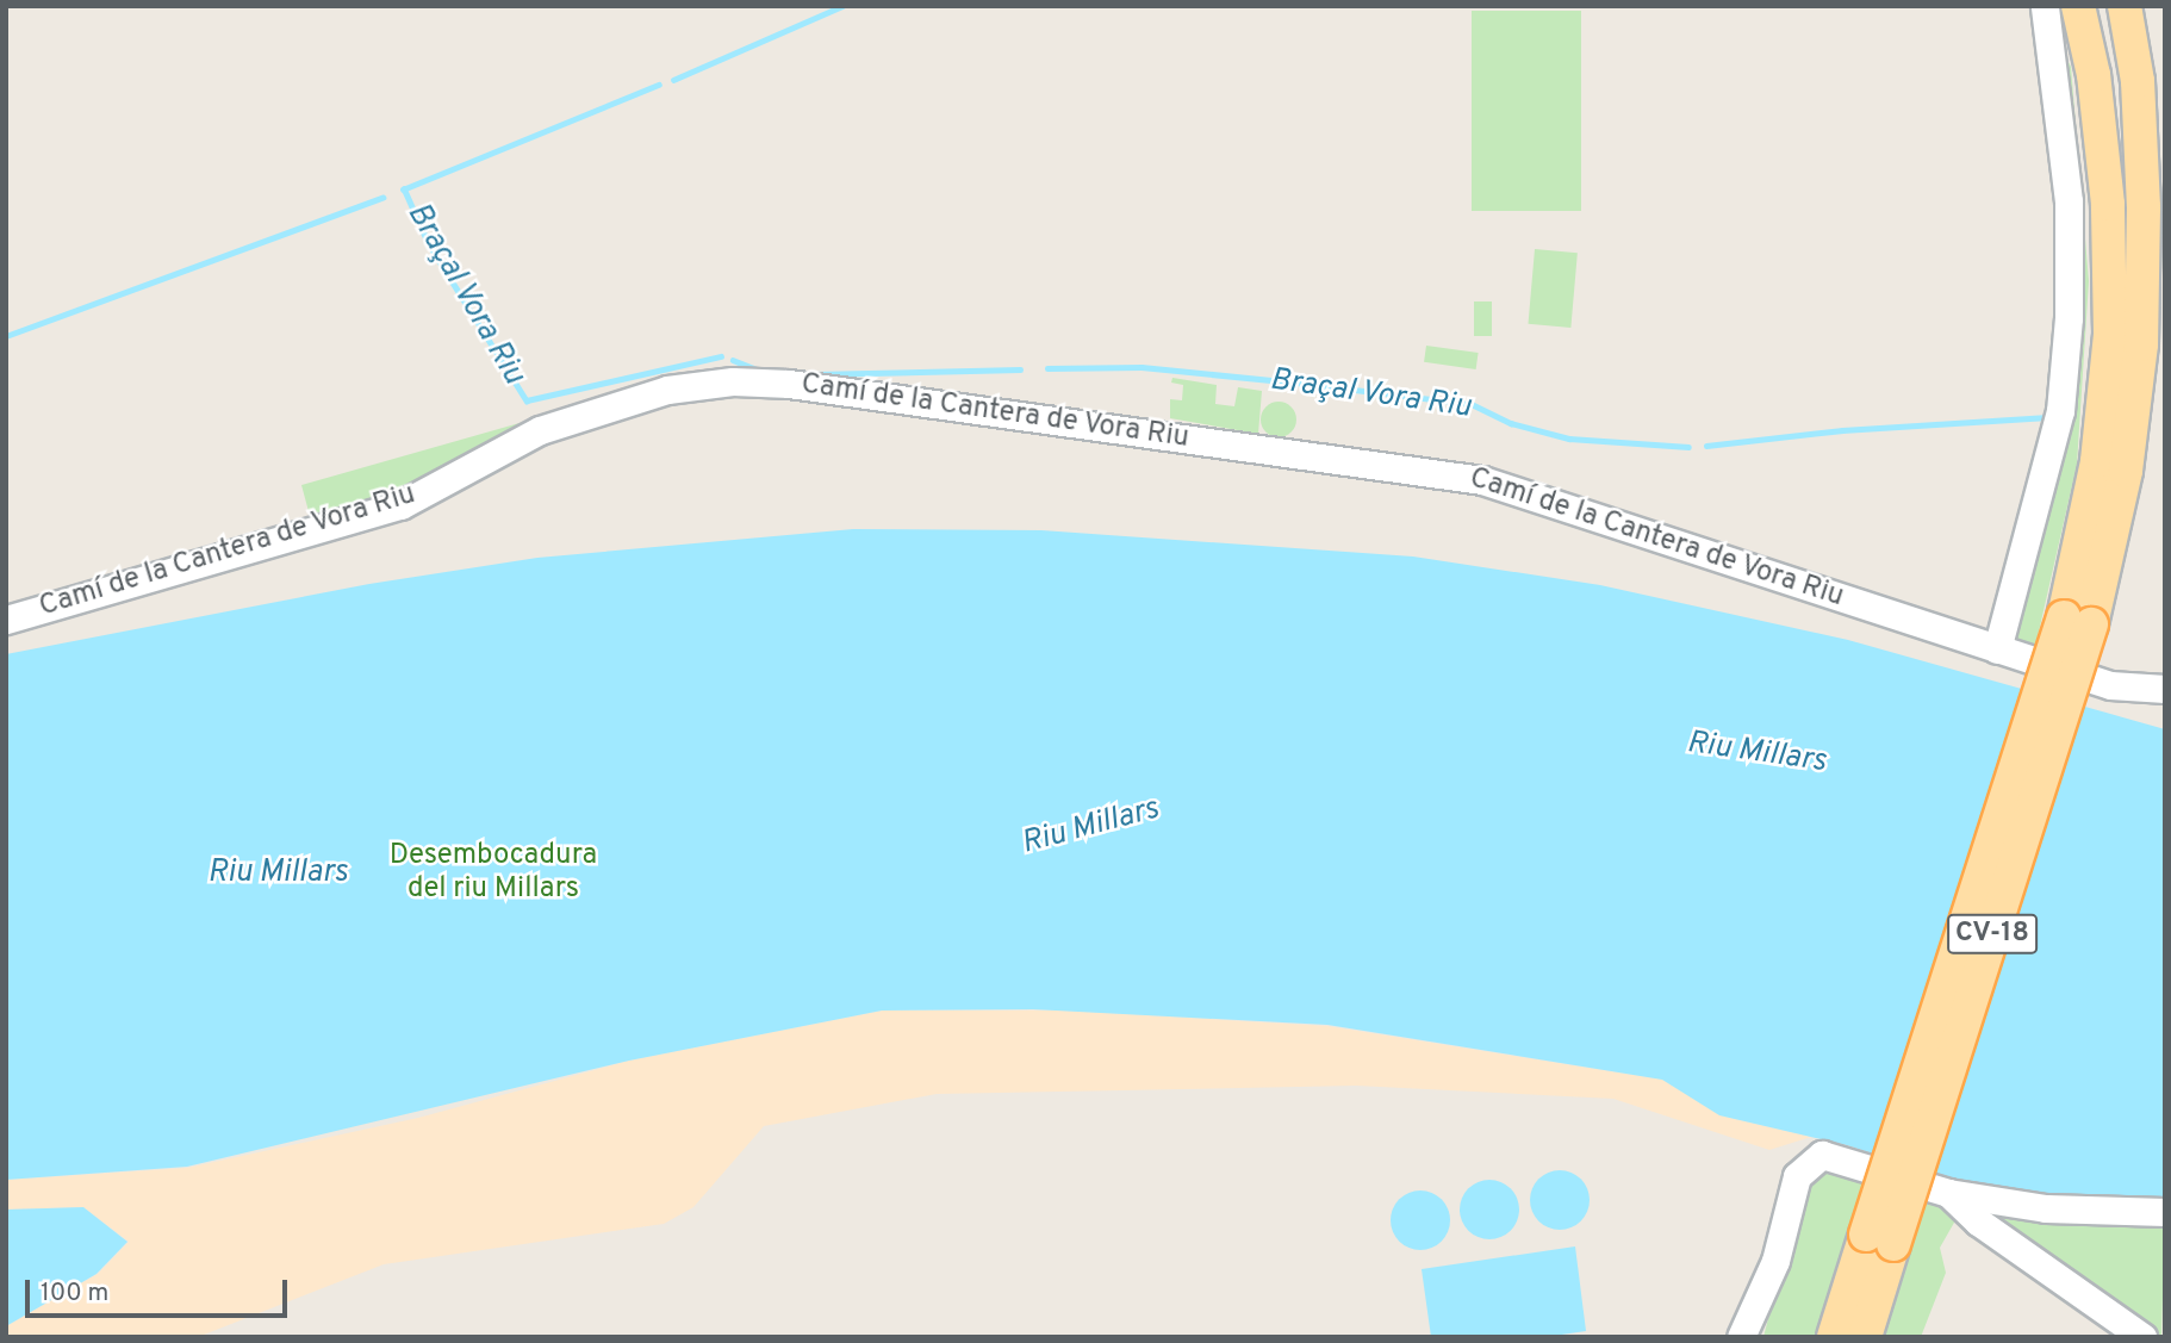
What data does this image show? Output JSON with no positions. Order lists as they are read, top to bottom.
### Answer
{
  "streets": {
    "main road": ["CV-18"],
    "street": ["Camí de la Cantera de Vora Riu"]
  },
  "water": ["Braçal Vora Riu", "Riu Millars"],
  "parks": ["Desembocadura del riu Millars"],
  "scale_bar": "100 m"
}
